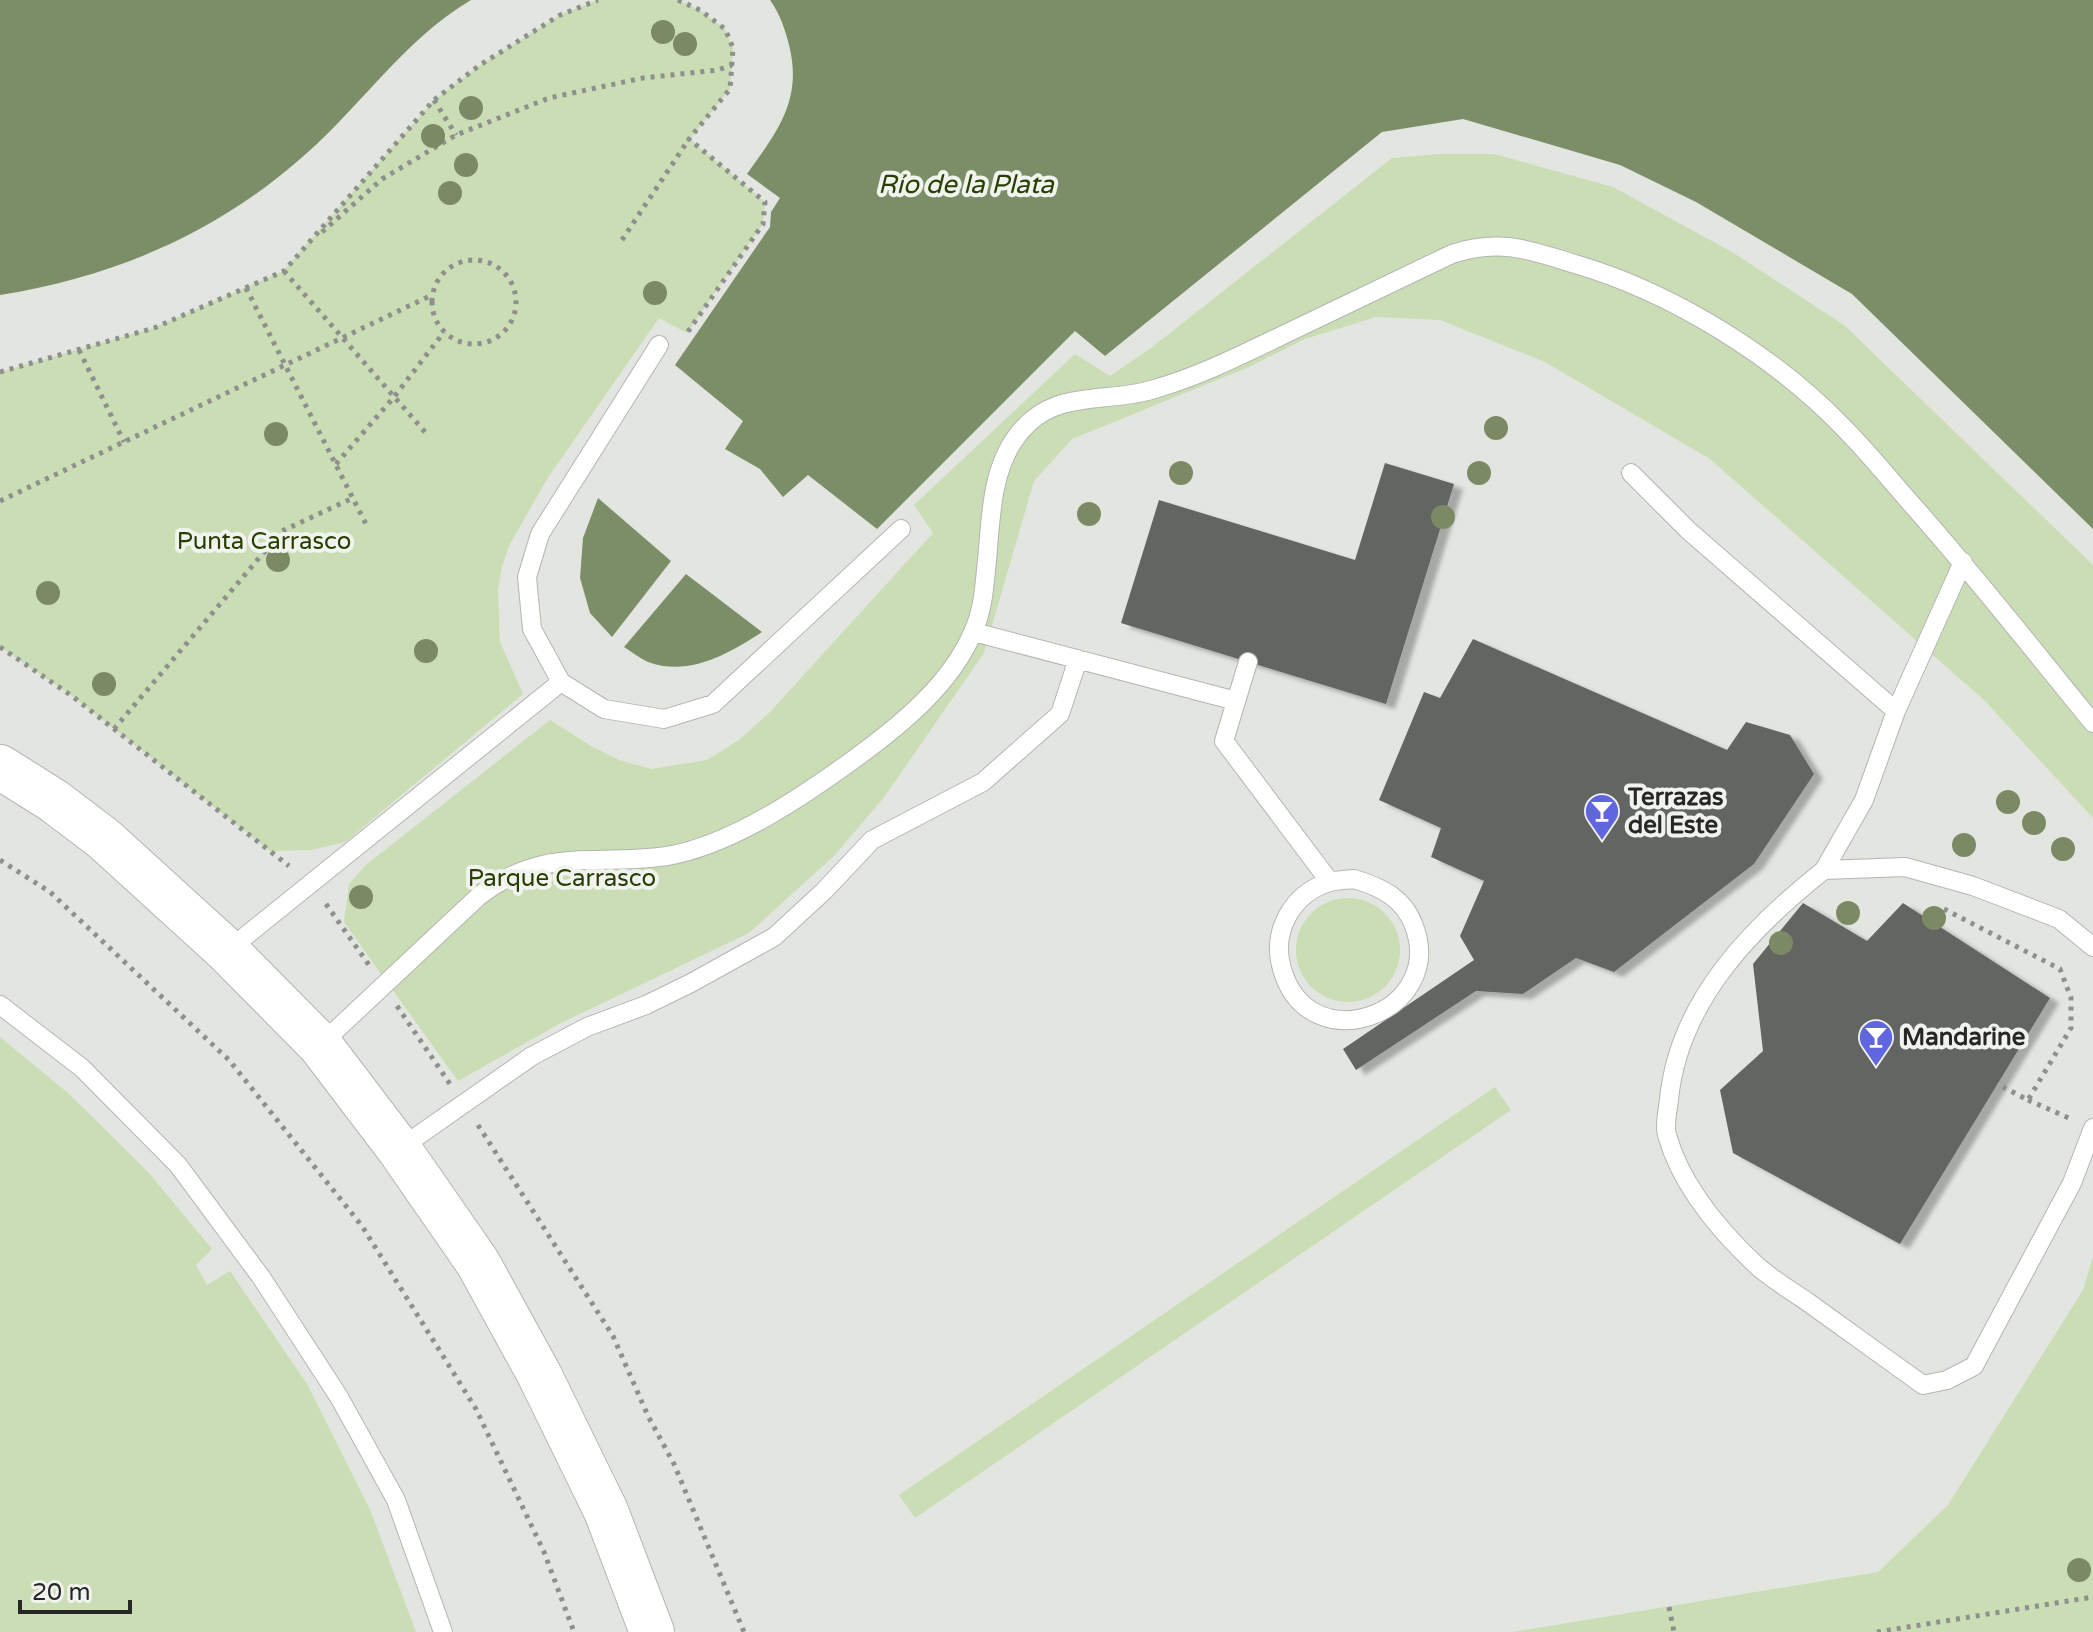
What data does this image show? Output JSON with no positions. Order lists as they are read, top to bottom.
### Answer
{
  "water": ["Río de la Plata"],
  "parks": ["Punta Carrasco", "Parque Carrasco"],
  "places": {
    "bar": ["Terrazas del Este", "Mandarine"]
  },
  "scale_bar": "20 m"
}
